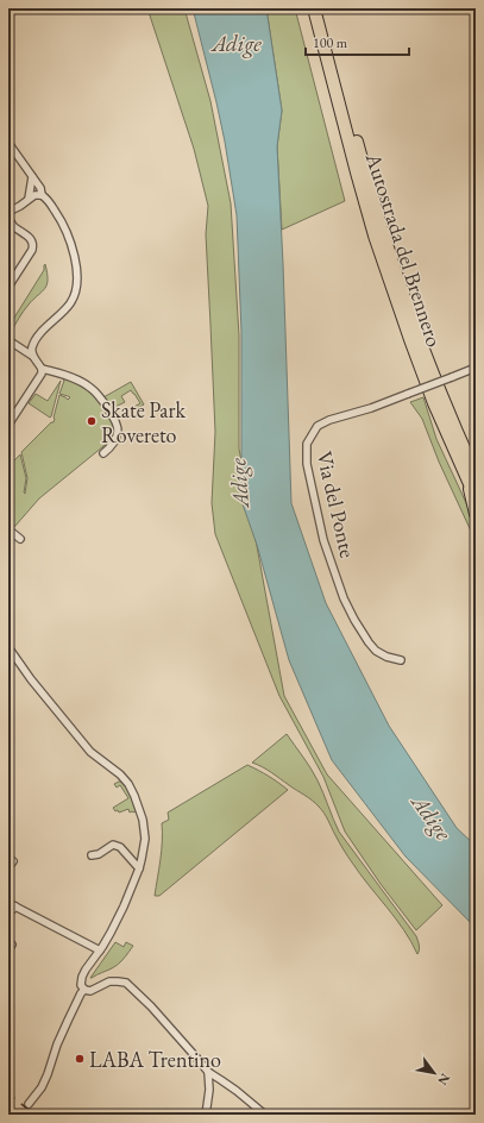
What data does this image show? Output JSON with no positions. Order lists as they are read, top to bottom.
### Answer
{
  "streets": {
    "highway": ["Autostrada del Brennero"],
    "street": ["Via del Ponte"]
  },
  "water": ["Adige"],
  "places": ["Skate Park Rovereto", "LABA Trentino"],
  "scale_bar": "100 m",
  "north": "bottom right"
}
